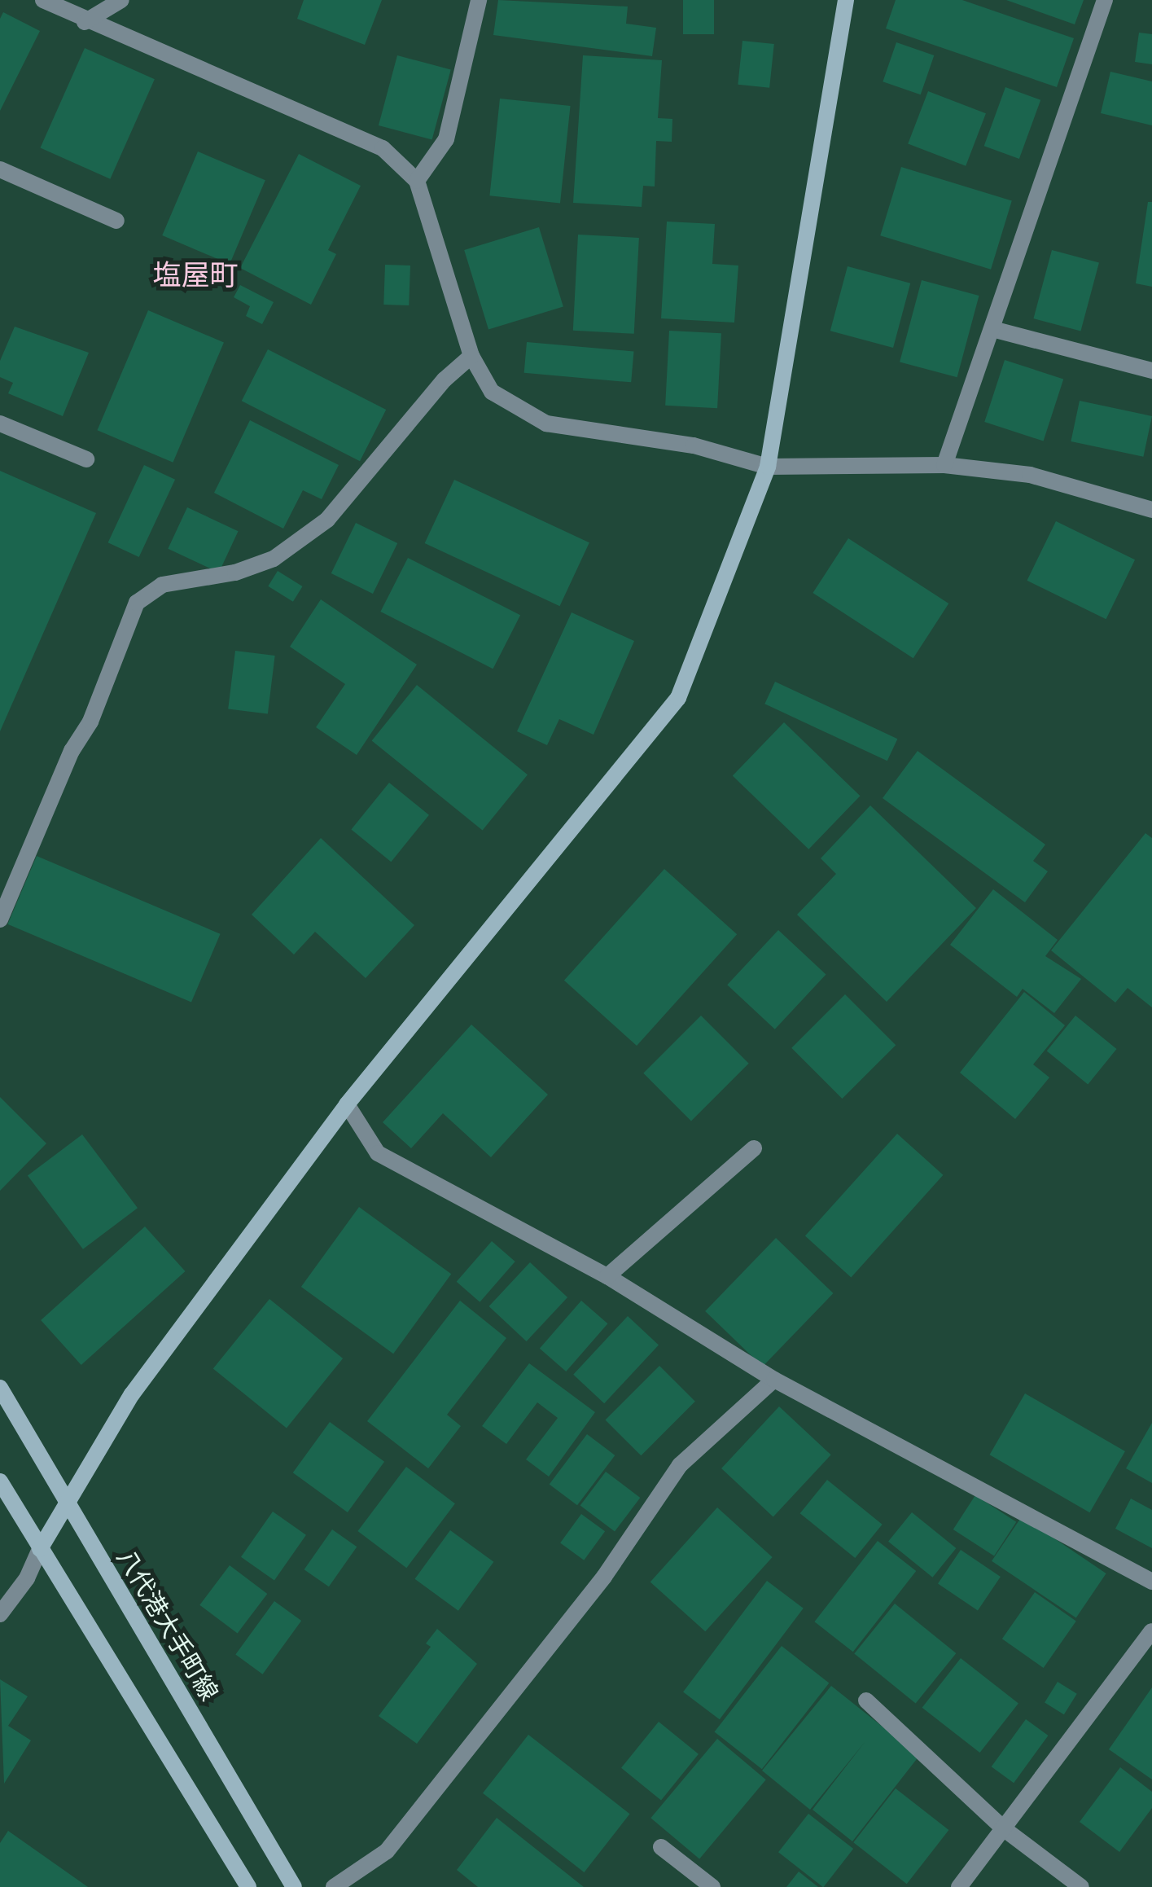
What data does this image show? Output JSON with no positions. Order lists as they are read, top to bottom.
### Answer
{
  "streets": {
    "street": ["八代港大手町線"]
  },
  "districts": ["塩屋町"]
}
